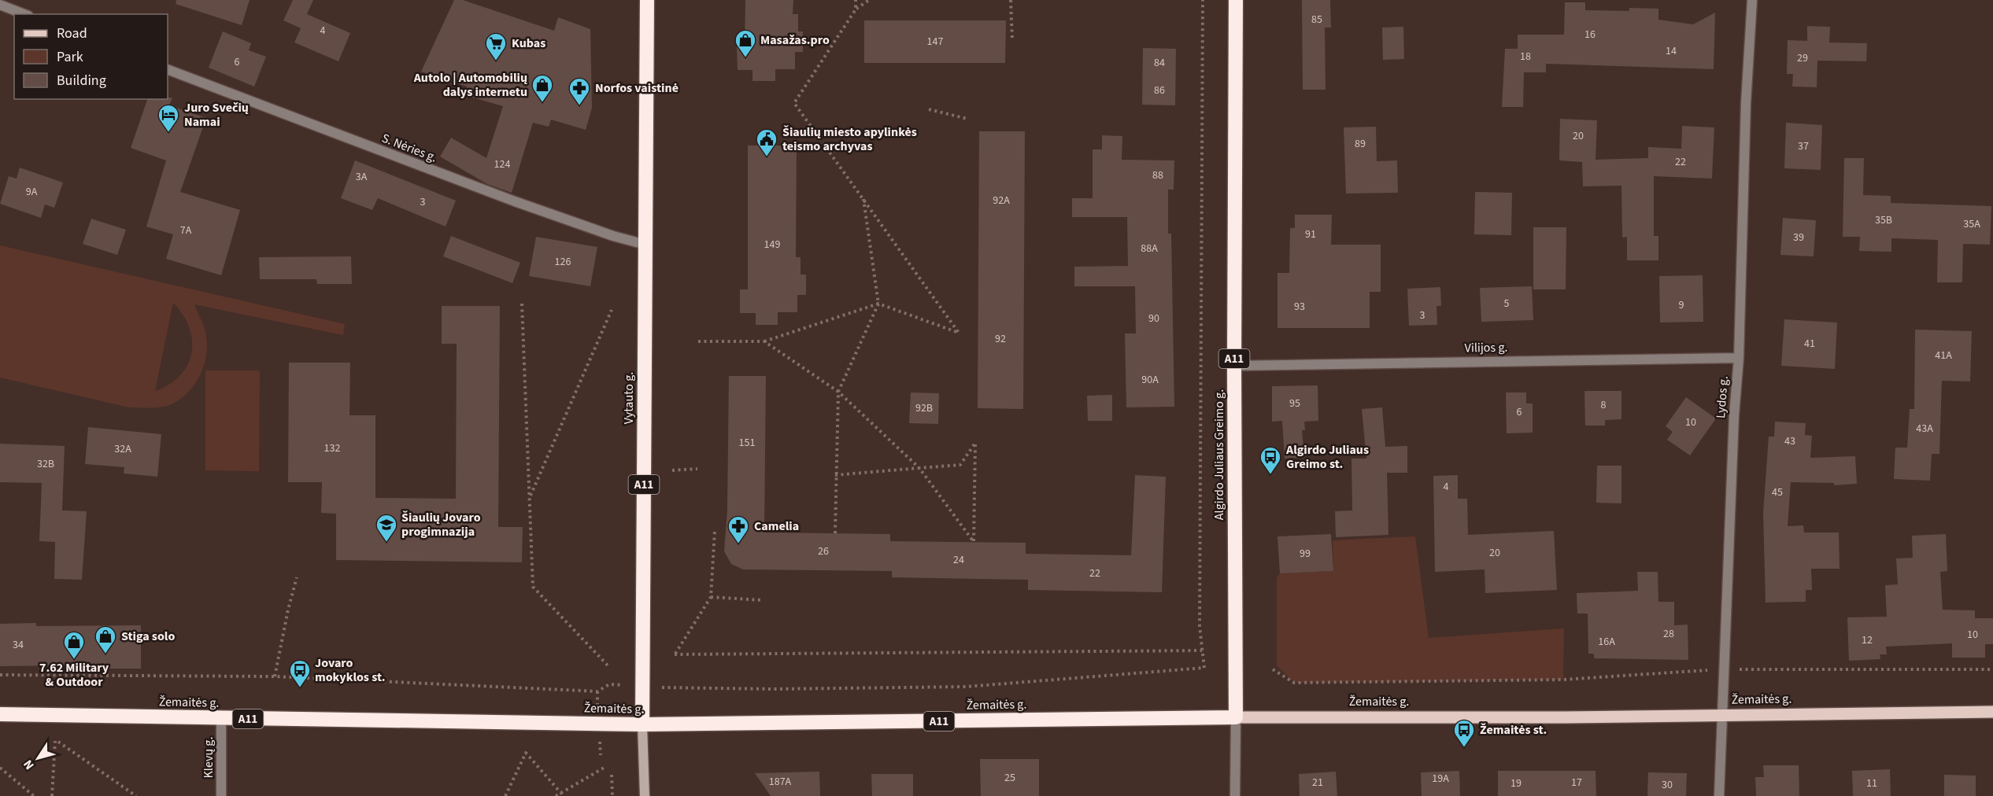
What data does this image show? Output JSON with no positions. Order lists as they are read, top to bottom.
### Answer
{
  "streets": {
    "highway": [
      "A11",
      "Vytauto g.",
      "Algirdo Juliaus Greimo g.",
      "Žemaitės g."
    ],
    "street": [
      "S. Nėries g.",
      "Vilijos g.",
      "Lydos g.",
      "Klevų g."
    ]
  },
  "crossings": [
    ["S. Nėries g.", "Vytauto g."],
    ["Vilijos g.", "Lydos g."],
    ["Vilijos g.", "Algirdo Juliaus Greimo g."],
    ["Lydos g.", "Žemaitės g."],
    ["Vytauto g.", "Žemaitės g."],
    ["Algirdo Juliaus Greimo g.", "Žemaitės g."],
    ["Žemaitės g.", "Klevų g."]
  ],
  "places": {
    "shop": [
      "Masažas.pro",
      "Autolo | Automobilių dalys internetu",
      "Stiga solo",
      "7.62 Military & Outdoor"
    ],
    "supermarket": ["Kubas"],
    "pharmacy": ["Norfos vaistinė", "Camelia"],
    "hotel": ["Juro Svečių Namai"],
    "public building": ["Šiaulių miesto apylinkės teismo archyvas"],
    "bus stop": ["Algirdo Juliaus Greimo st.", "Jovaro mokyklos st.", "Žemaitės st."],
    "school or university": ["Šiaulių Jovaro progimnazija"]
  },
  "house_numbers": [
    "85",
    "4",
    "16",
    "147",
    "14",
    "18",
    "29",
    "6",
    "84",
    "86",
    "20",
    "89",
    "37",
    "22",
    "124",
    "88",
    "3A",
    "9A",
    "92A",
    "3",
    "35B",
    "35A",
    "7A",
    "91",
    "39",
    "149",
    "88A",
    "126",
    "5",
    "9",
    "93",
    "3",
    "90",
    "92",
    "41",
    "41A",
    "90A",
    "95",
    "8",
    "92B",
    "6",
    "10",
    "43A",
    "43",
    "151",
    "132",
    "32A",
    "32B",
    "4",
    "45",
    "26",
    "20",
    "99",
    "24",
    "22",
    "28",
    "10",
    "12",
    "16A",
    "34",
    "25",
    "19A",
    "187A",
    "21",
    "17",
    "19",
    "11",
    "30"
  ],
  "legend": ["Road", "Park", "Building"],
  "north": "bottom left"
}
